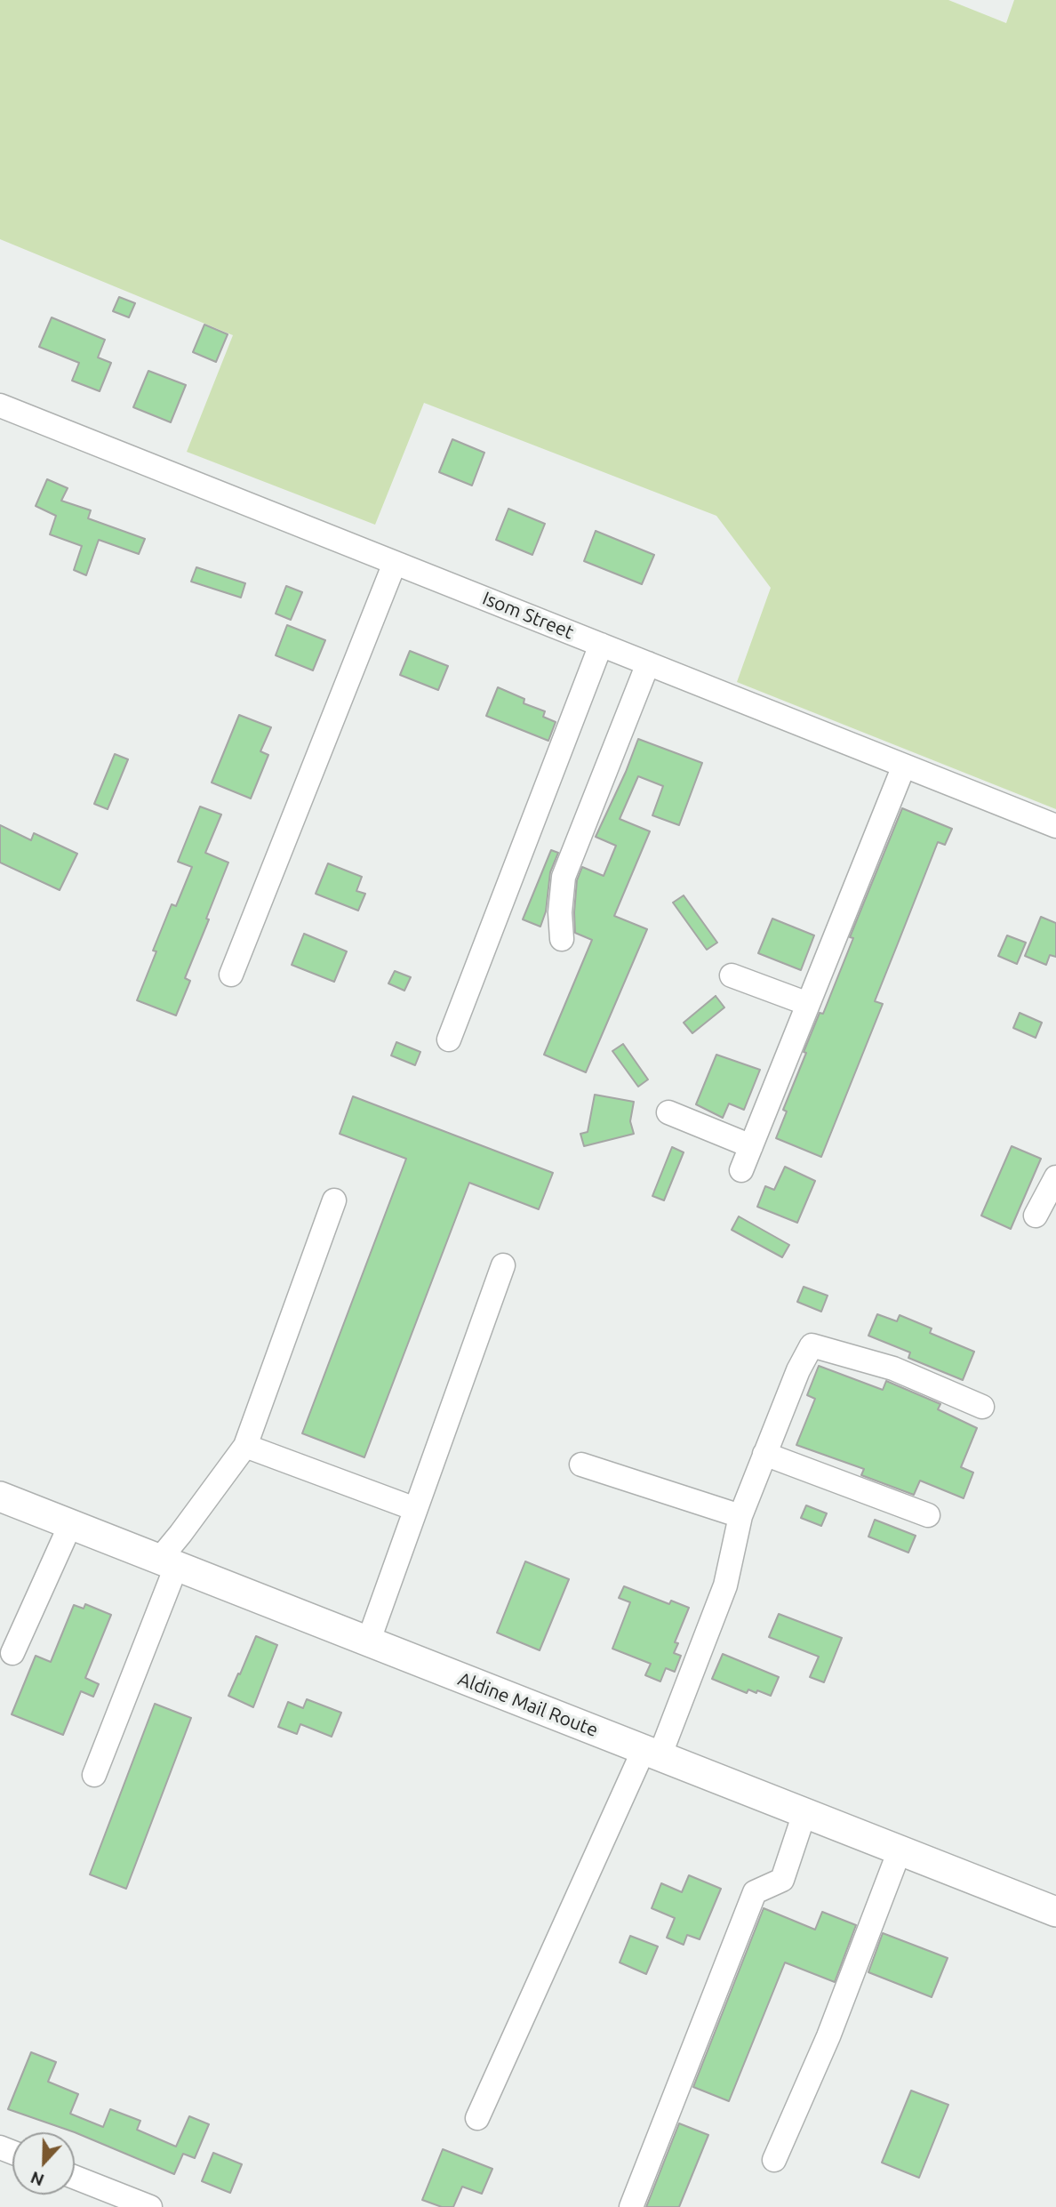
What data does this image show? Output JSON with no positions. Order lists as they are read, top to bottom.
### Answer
{
  "streets": {
    "main road": ["Aldine Mail Route"],
    "street": ["Isom Street"]
  },
  "north": "bottom"
}
